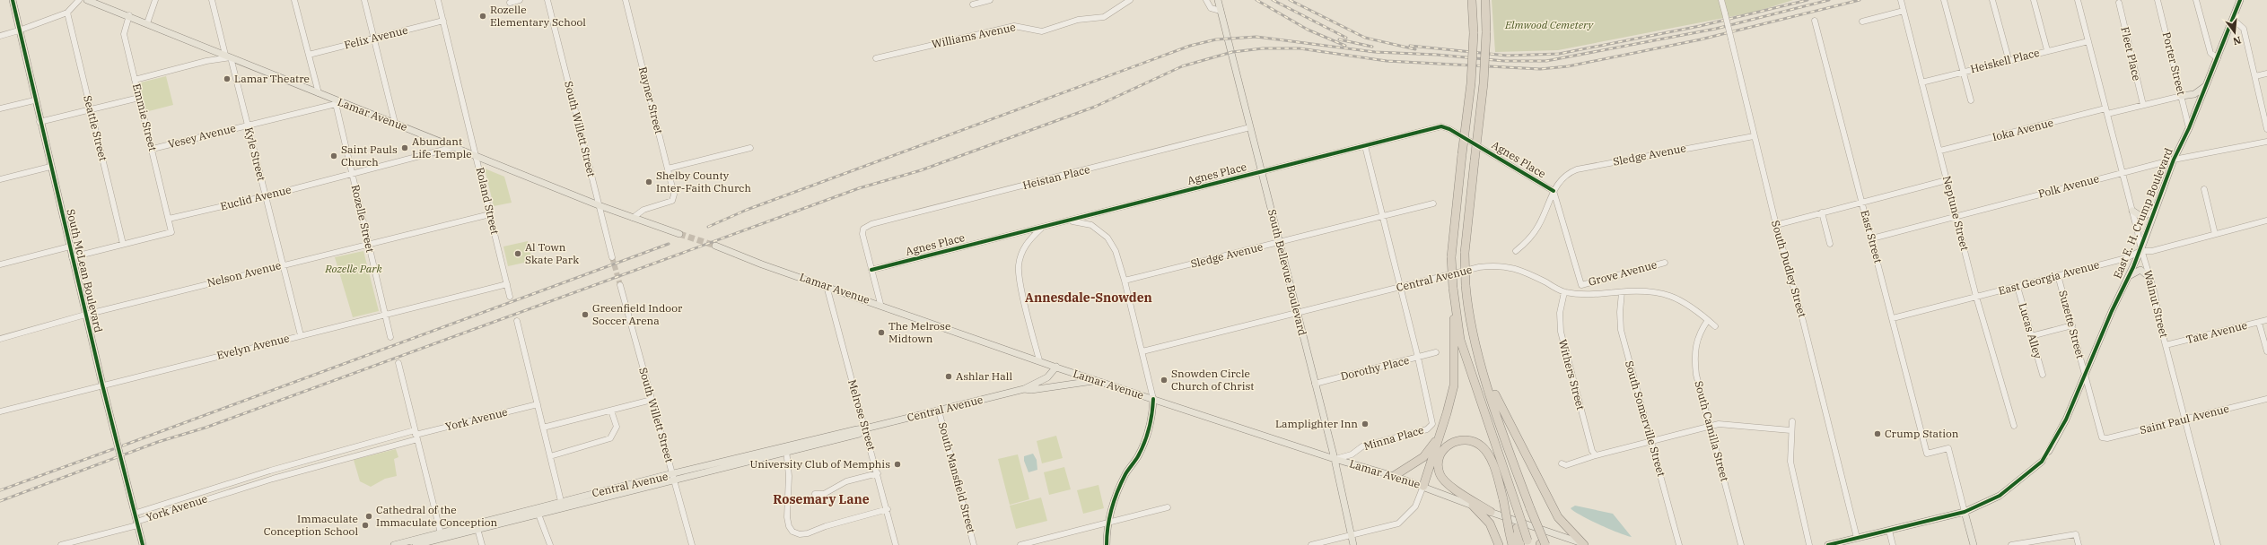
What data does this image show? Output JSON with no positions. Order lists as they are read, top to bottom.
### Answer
{
  "streets": {
    "main road": [
      "Lamar Avenue",
      "East E. H. Crump Boulevard",
      "South McLean Boulevard",
      "South Bellevue Boulevard",
      "Central Avenue"
    ],
    "street": [
      "Williams Avenue",
      "Felix Avenue",
      "Fleet Place",
      "Heiskell Place",
      "Porter Street",
      "Rayner Street",
      "Emmie Street",
      "Seattle Street",
      "South Willett Street",
      "Ioka Avenue",
      "Vesey Avenue",
      "Kyle Street",
      "Sledge Avenue",
      "Agnes Place",
      "Heistan Place",
      "Polk Avenue",
      "Euclid Avenue",
      "Roland Street",
      "Neptune Street",
      "Rozelle Street",
      "East Street",
      "South Dudley Street",
      "Grove Avenue",
      "Nelson Avenue",
      "East Georgia Avenue",
      "Walnut Street",
      "Suzette Street",
      "Lucas Alley",
      "Tate Avenue",
      "Evelyn Avenue",
      "Dorothy Place",
      "Withers Street",
      "Melrose Street",
      "South Somerville Street",
      "York Avenue",
      "Saint Paul Avenue",
      "South Camilla Street",
      "Minna Place",
      "South Mansfield Street"
    ]
  },
  "crossings": [
    ["Felix Avenue", "Roland Street"],
    ["Fleet Place", "Ioka Avenue"],
    ["Heiskell Place", "Neptune Street"],
    ["Heiskell Place", "Walnut Street"],
    ["Porter Street", "Ioka Avenue"],
    ["Porter Street", "East E. H. Crump Boulevard"],
    ["Rayner Street", "Lamar Avenue"],
    ["Lamar Avenue", "Emmie Street"],
    ["Lamar Avenue", "South Willett Street"],
    ["Lamar Avenue", "Vesey Avenue"],
    ["Lamar Avenue", "Kyle Street"],
    ["Lamar Avenue", "Euclid Avenue"],
    ["Lamar Avenue", "Roland Street"],
    ["Lamar Avenue", "Rozelle Street"],
    ["Lamar Avenue", "South Bellevue Boulevard"],
    ["Lamar Avenue", "Central Avenue"],
    ["Lamar Avenue", "Melrose Street"],
    ["Lamar Avenue", "Minna Place"],
    ["Emmie Street", "Vesey Avenue"],
    ["Emmie Street", "Euclid Avenue"],
    ["South Willett Street", "Central Avenue"],
    ["Ioka Avenue", "Neptune Street"],
    ["Ioka Avenue", "Walnut Street"],
    ["Vesey Avenue", "Kyle Street"],
    ["Vesey Avenue", "Rozelle Street"],
    ["Kyle Street", "Euclid Avenue"],
    ["Kyle Street", "Nelson Avenue"],
    ["Kyle Street", "Evelyn Avenue"],
    ["Sledge Avenue", "Agnes Place"],
    ["Sledge Avenue", "South Dudley Street"],
    ["Sledge Avenue", "South Bellevue Boulevard"],
    ["Sledge Avenue", "Grove Avenue"],
    ["Agnes Place", "Heistan Place"],
    ["Agnes Place", "South Bellevue Boulevard"],
    ["Agnes Place", "Grove Avenue"],
    ["Heistan Place", "South Bellevue Boulevard"],
    ["Polk Avenue", "Neptune Street"],
    ["Polk Avenue", "East E. H. Crump Boulevard"],
    ["Polk Avenue", "East Street"],
    ["Polk Avenue", "Walnut Street"],
    ["Euclid Avenue", "Rozelle Street"],
    ["Roland Street", "Nelson Avenue"],
    ["Roland Street", "Evelyn Avenue"],
    ["Neptune Street", "East Georgia Avenue"],
    ["East E. H. Crump Boulevard", "East Georgia Avenue"],
    ["East E. H. Crump Boulevard", "Walnut Street"],
    ["East E. H. Crump Boulevard", "Suzette Street"],
    ["Rozelle Street", "Nelson Avenue"],
    ["Rozelle Street", "Evelyn Avenue"],
    ["East Street", "East Georgia Avenue"],
    ["South McLean Boulevard", "Nelson Avenue"],
    ["South McLean Boulevard", "Evelyn Avenue"],
    ["South McLean Boulevard", "York Avenue"],
    ["South Bellevue Boulevard", "Central Avenue"],
    ["South Bellevue Boulevard", "Dorothy Place"],
    ["South Bellevue Boulevard", "Minna Place"],
    ["East Georgia Avenue", "Walnut Street"],
    ["East Georgia Avenue", "Suzette Street"],
    ["East Georgia Avenue", "Lucas Alley"],
    ["Central Avenue", "Withers Street"],
    ["Central Avenue", "Melrose Street"],
    ["Central Avenue", "South Somerville Street"],
    ["Central Avenue", "South Camilla Street"],
    ["Central Avenue", "South Mansfield Street"],
    ["Walnut Street", "Tate Avenue"],
    ["Walnut Street", "Saint Paul Avenue"],
    ["Suzette Street", "Saint Paul Avenue"],
    ["Dorothy Place", "Minna Place"]
  ],
  "districts": ["Annesdale-Snowden", "Rosemary Lane"],
  "parks": ["Elmwood Cemetery", "Rozelle Park"],
  "places": [
    "Rozelle Elementary School",
    "Lamar Theatre",
    "Abundant Life Temple",
    "Saint Pauls Church",
    "Shelby County Inter-Faith Church",
    "Al Town Skate Park",
    "Greenfield Indoor Soccer Arena",
    "The Melrose Midtown",
    "Ashlar Hall",
    "Snowden Circle Church of Christ",
    "Lamplighter Inn",
    "Crump Station",
    "University Club of Memphis",
    "Cathedral of the Immaculate Conception",
    "Immaculate Conception School"
  ],
  "north": "bottom"
}
